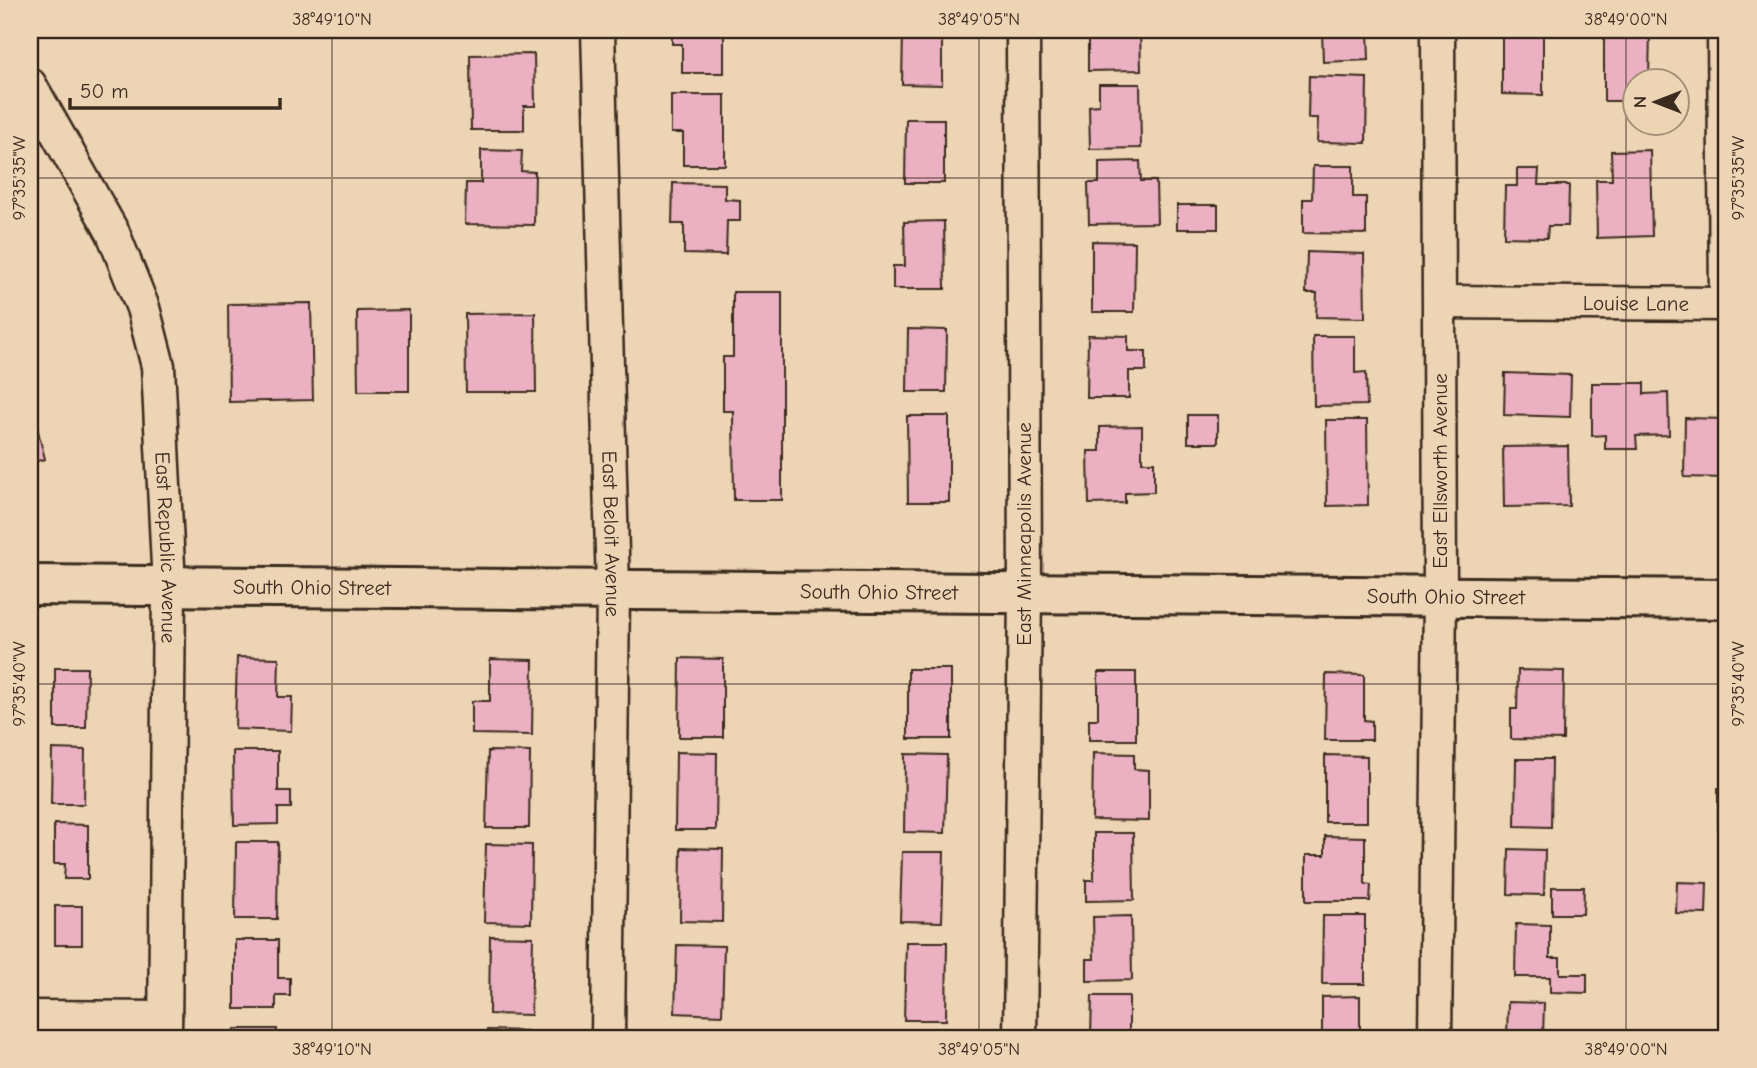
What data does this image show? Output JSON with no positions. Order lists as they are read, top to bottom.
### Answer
{
  "streets": {
    "main road": ["South Ohio Street"],
    "street": [
      "Louise Lane",
      "East Ellsworth Avenue",
      "East Beloit Avenue",
      "East Minneapolis Avenue",
      "East Republic Avenue"
    ]
  },
  "crossings": [
    ["Louise Lane", "East Ellsworth Avenue"],
    ["East Ellsworth Avenue", "South Ohio Street"],
    ["East Beloit Avenue", "South Ohio Street"],
    ["East Minneapolis Avenue", "South Ohio Street"],
    ["East Republic Avenue", "South Ohio Street"]
  ],
  "scale_bar": "50 m",
  "north": "left",
  "coordinates": [
    "38°49'10\"N",
    "38°49'05\"N",
    "38°49'00\"N",
    "97°35'35\"W",
    "97°35'40\"W"
  ]
}
